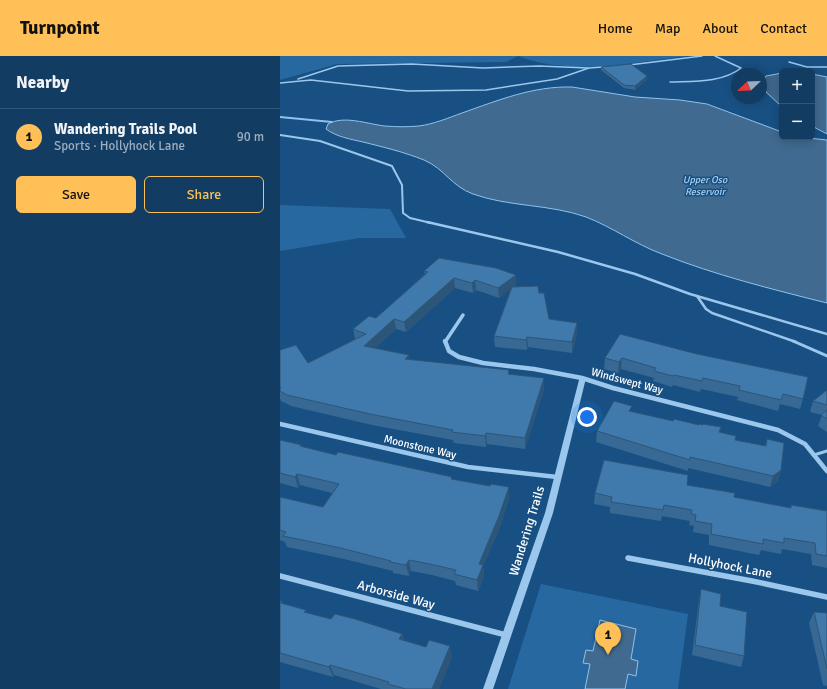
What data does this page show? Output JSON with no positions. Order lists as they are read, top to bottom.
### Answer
{
  "streets": {
    "street": [
      "Windswept Way",
      "Moonstone Way",
      "Wandering Trails",
      "Hollyhock Lane",
      "Arborside Way"
    ]
  },
  "crossings": [
    ["Windswept Way", "Wandering Trails"],
    ["Moonstone Way", "Wandering Trails"],
    ["Wandering Trails", "Arborside Way"]
  ],
  "water": ["Upper Oso Reservoir"],
  "north": "bottom left",
  "page": {
    "header": "Turnpoint",
    "nav": [
      "Home",
      "Map",
      "About",
      "Contact"
    ],
    "heading": "Nearby",
    "map_buttons": ["+", "−"],
    "list": [
      {
        "mark": "1",
        "name": "Wandering Trails Pool",
        "note": "Sports · Hollyhock Lane",
        "value": "90 m"
      }
    ],
    "buttons": ["Save", "Share"],
    "pins": "1"
  }
}
